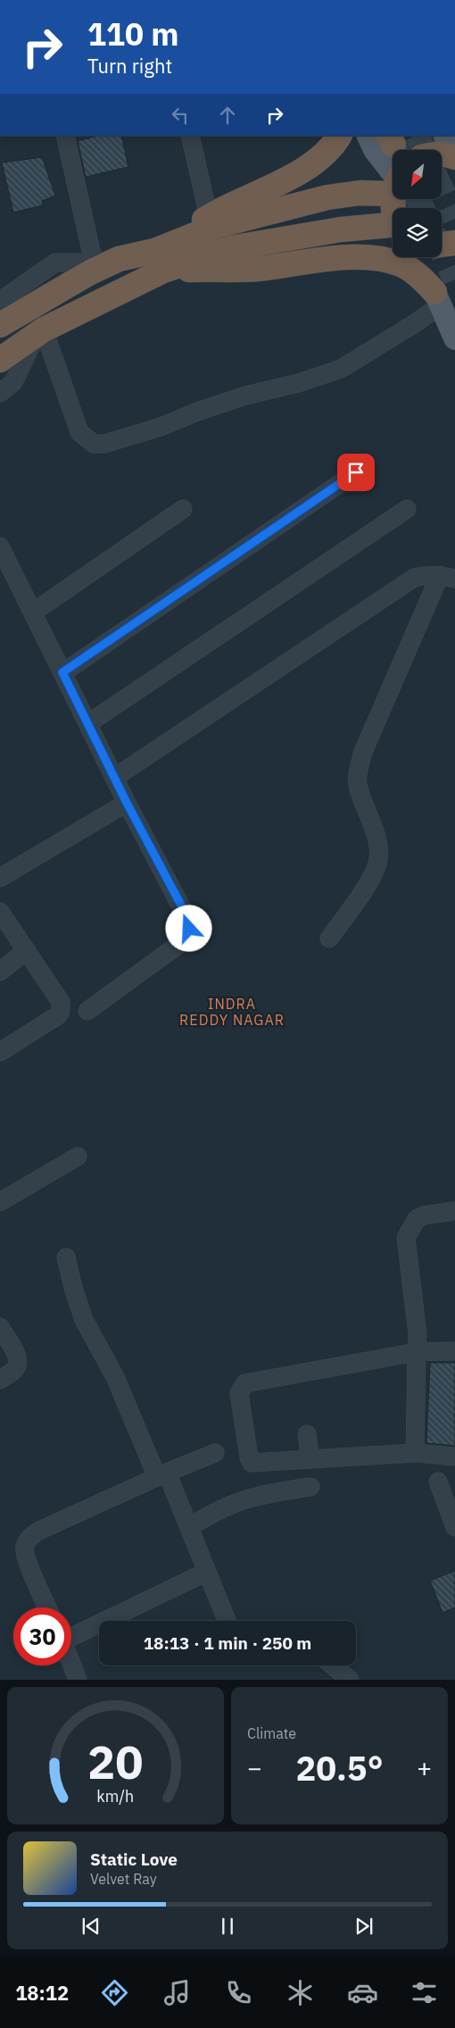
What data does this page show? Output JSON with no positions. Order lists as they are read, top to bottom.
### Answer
{
  "districts": ["INDRA REDDY NAGAR"],
  "north": "bottom left",
  "page": {
    "turn": ["110 m", "Turn right"],
    "limit": "30",
    "trip": "18:13 · 1 min · 250 m",
    "tile": "Climate",
    "heat": ["−", "20.5°", "+"],
    "song": ["Static Love", "Velvet Ray"],
    "tabs": "18:12",
    "gauge": ["20", "km/h"]
  }
}
